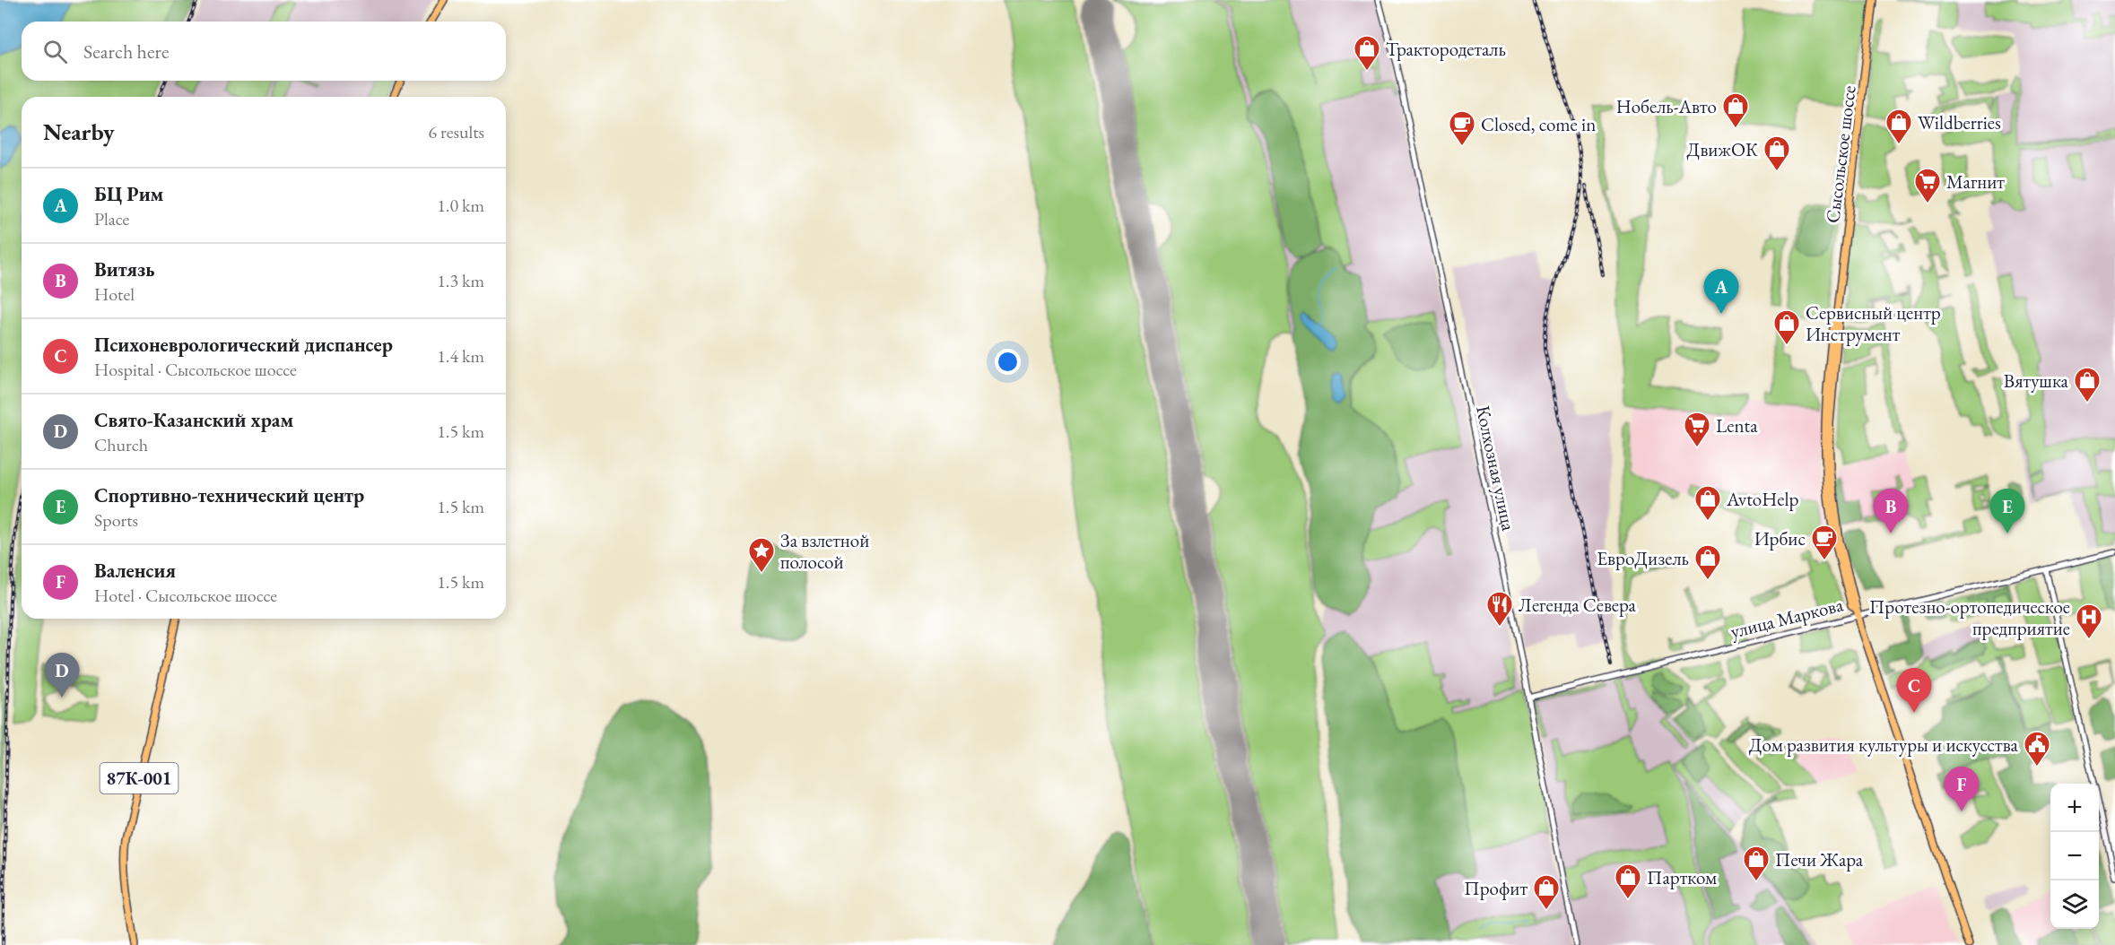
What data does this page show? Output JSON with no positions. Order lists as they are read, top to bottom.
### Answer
{
  "streets": {
    "main road": ["Сысольское шоссе", "87К-001"],
    "street": ["Колхозная улица", "улица Маркова"]
  },
  "crossings": [
    ["Сысольское шоссе", "улица Маркова"],
    ["Колхозная улица", "улица Маркова"]
  ],
  "places": {
    "shop": [
      "Трактородеталь",
      "Нобель-Авто",
      "Wildberries",
      "ДвижОК",
      "Сервисный центр Инструмент",
      "Вятушка",
      "AvtoHelp",
      "ЕвроДизель",
      "Печи Жара",
      "Партком",
      "Профит"
    ],
    "cafe": ["Closed, come in", "Ирбис"],
    "supermarket": ["Магнит", "Lenta"],
    "place": ["За взлетной полосой"],
    "restaurant": ["Легенда Севера"],
    "hospital": ["Протезно-ортопедическое предприятие"],
    "public building": ["Дом развития культуры и искусства"]
  },
  "page": {
    "search": "Search here",
    "heading": ["Nearby", "6 results"],
    "list": [
      {
        "mark": "A",
        "name": "БЦ Рим",
        "note": "Place",
        "value": "1.0 km"
      },
      {
        "mark": "B",
        "name": "Витязь",
        "note": "Hotel",
        "value": "1.3 km"
      },
      {
        "mark": "C",
        "name": "Психоневрологический диспансер",
        "note": "Hospital · Сысольское шоссе",
        "value": "1.4 km"
      },
      {
        "mark": "D",
        "name": "Свято-Казанский храм",
        "note": "Church",
        "value": "1.5 km"
      },
      {
        "mark": "E",
        "name": "Спортивно-технический центр",
        "note": "Sports",
        "value": "1.5 km"
      },
      {
        "mark": "F",
        "name": "Валенсия",
        "note": "Hotel · Сысольское шоссе",
        "value": "1.5 km"
      }
    ],
    "pins": [
      "A",
      "B",
      "E",
      "D",
      "C",
      "F"
    ],
    "map_buttons": ["+", "−"]
  }
}
